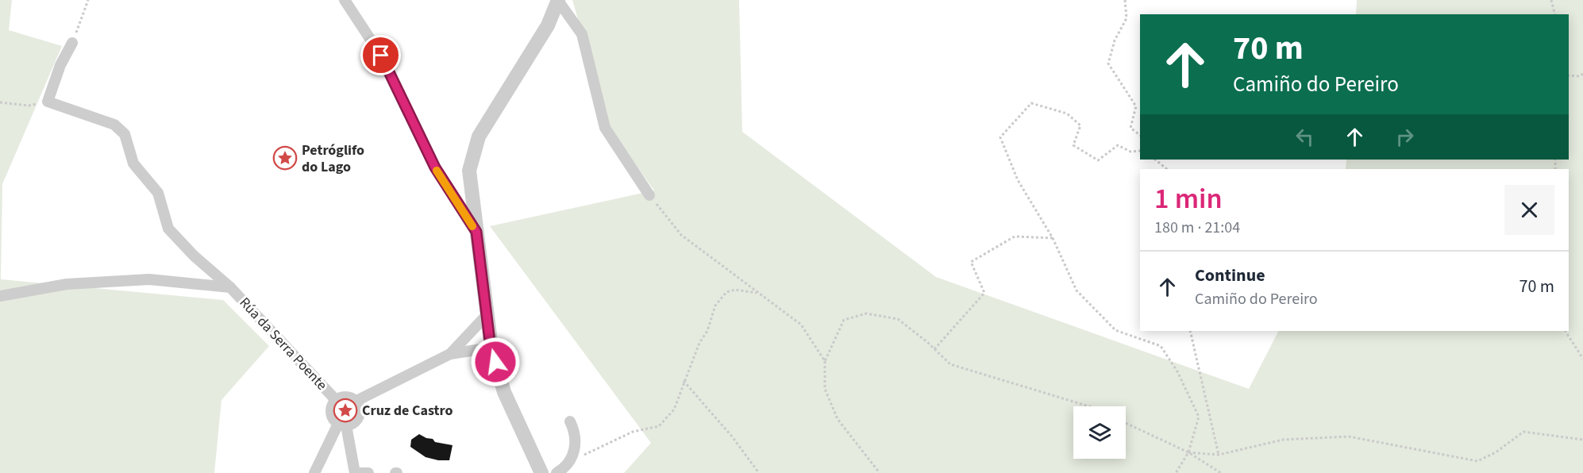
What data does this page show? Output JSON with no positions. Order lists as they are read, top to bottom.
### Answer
{
  "streets": {
    "street": ["Rúa da Serra Poente"]
  },
  "places": {
    "place": ["Petróglifo do Lago", "Cruz de Castro"]
  },
  "page": {
    "turn": ["70 m", "Camiño do Pereiro"],
    "heading": ["1 min", "180 m · 21:04"],
    "list": [
      {
        "name": "Continue",
        "note": "Camiño do Pereiro",
        "value": "70 m"
      }
    ]
  }
}
